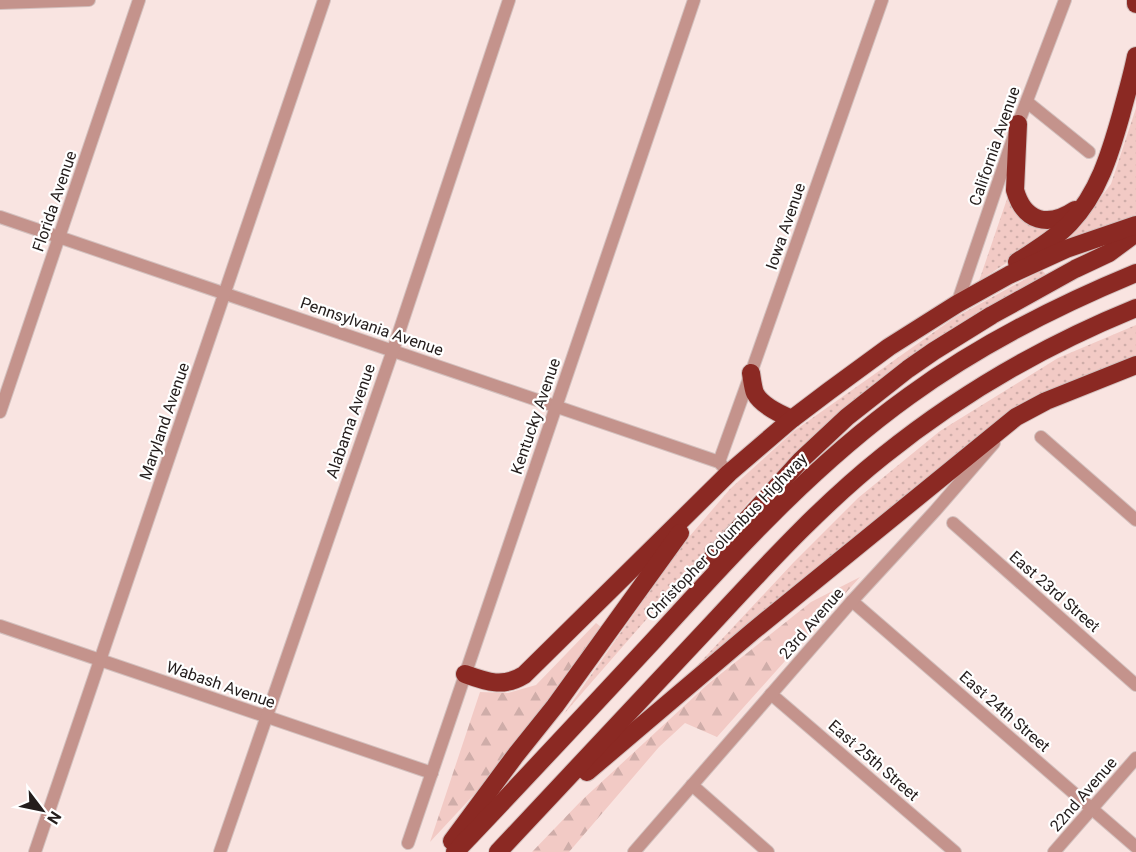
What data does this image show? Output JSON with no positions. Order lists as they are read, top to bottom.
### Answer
{
  "streets": {
    "highway": ["Christopher Columbus Highway"],
    "street": [
      "California Avenue",
      "Florida Avenue",
      "Iowa Avenue",
      "Pennsylvania Avenue",
      "Kentucky Avenue",
      "Maryland Avenue",
      "Alabama Avenue",
      "East 23rd Street",
      "23rd Avenue",
      "Wabash Avenue",
      "East 24th Street",
      "East 25th Street",
      "22nd Avenue"
    ]
  },
  "crossings": [
    ["Florida Avenue", "Pennsylvania Avenue"],
    ["Iowa Avenue", "Pennsylvania Avenue"],
    ["Pennsylvania Avenue", "Kentucky Avenue"],
    ["Pennsylvania Avenue", "Maryland Avenue"],
    ["Pennsylvania Avenue", "Alabama Avenue"],
    ["Kentucky Avenue", "Wabash Avenue"],
    ["Maryland Avenue", "Wabash Avenue"],
    ["Alabama Avenue", "Wabash Avenue"],
    ["23rd Avenue", "East 24th Street"],
    ["23rd Avenue", "East 25th Street"],
    ["East 24th Street", "22nd Avenue"]
  ],
  "north": "bottom right"
}
